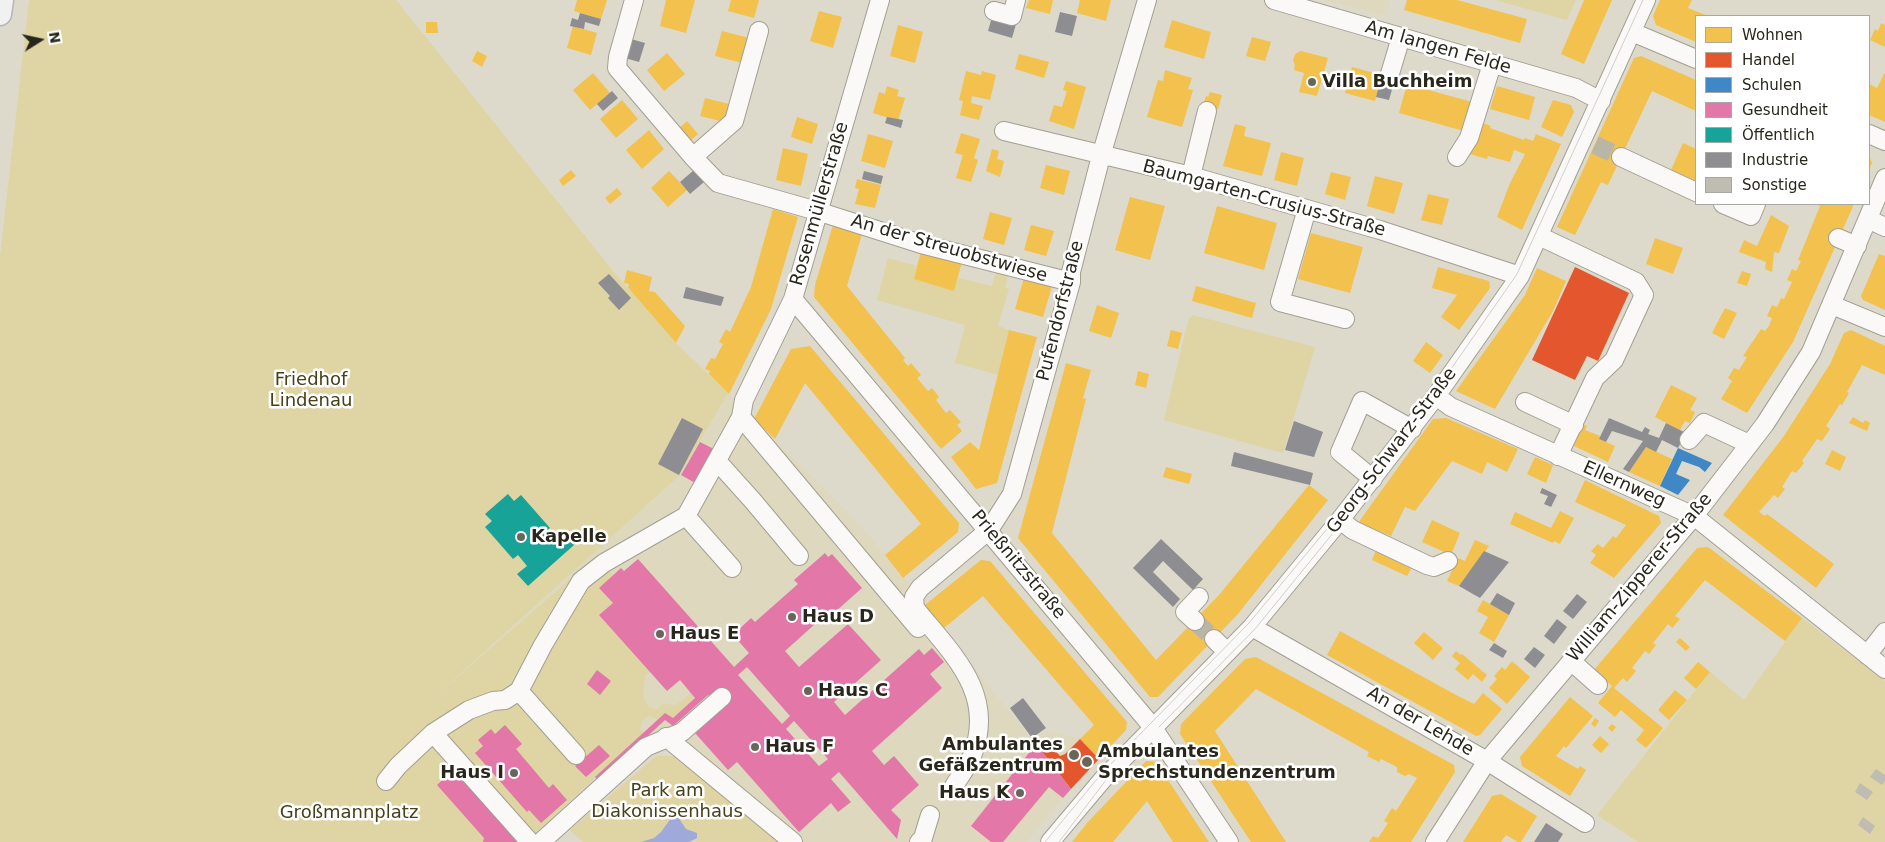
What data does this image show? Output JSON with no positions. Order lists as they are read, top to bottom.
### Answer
{
  "streets": {
    "street": [
      "Am langen Felde",
      "Baumgarten-Crusius-Straße",
      "Rosenmüllerstraße",
      "An der Streuobstwiese",
      "Pufendorfstraße",
      "Georg-Schwarz-Straße",
      "Ellernweg",
      "Prießnitzstraße",
      "William-Zipperer-Straße",
      "An der Lehde"
    ]
  },
  "crossings": [
    ["Am langen Felde", "Georg-Schwarz-Straße"],
    ["Baumgarten-Crusius-Straße", "Pufendorfstraße"],
    ["Baumgarten-Crusius-Straße", "Georg-Schwarz-Straße"],
    ["Rosenmüllerstraße", "An der Streuobstwiese"],
    ["Rosenmüllerstraße", "Prießnitzstraße"],
    ["An der Streuobstwiese", "Pufendorfstraße"],
    ["Pufendorfstraße", "Prießnitzstraße"],
    ["Georg-Schwarz-Straße", "Ellernweg"],
    ["Georg-Schwarz-Straße", "Prießnitzstraße"],
    ["Georg-Schwarz-Straße", "An der Lehde"],
    ["Ellernweg", "William-Zipperer-Straße"],
    ["William-Zipperer-Straße", "An der Lehde"]
  ],
  "parks": ["Friedhof Lindenau", "Park am Diakonissenhaus", "Großmannplatz"],
  "places": [
    "Villa Buchheim",
    "Kapelle",
    "Haus D",
    "Haus E",
    "Haus C",
    "Haus F",
    "Ambulantes Gefäßzentrum",
    "Ambulantes Sprechstundenzentrum",
    "Haus I",
    "Haus K"
  ],
  "legend": [
    "Wohnen",
    "Handel",
    "Schulen",
    "Gesundheit",
    "Öffentlich",
    "Industrie",
    "Sonstige"
  ],
  "north": "right"
}
